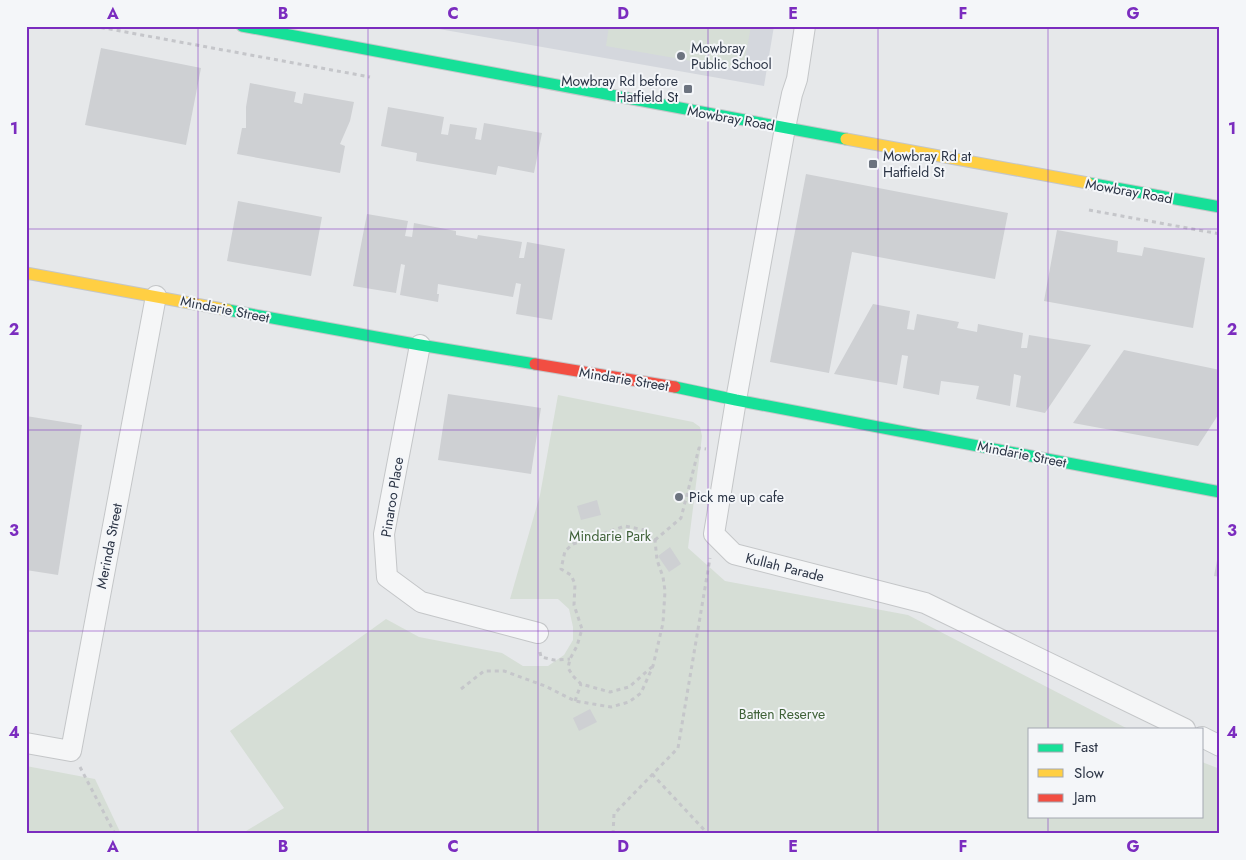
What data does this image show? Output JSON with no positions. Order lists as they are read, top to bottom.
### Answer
{
  "streets": {
    "street": [
      "Mowbray Road",
      "Mindarie Street",
      "Pinaroo Place",
      "Merinda Street",
      "Kullah Parade"
    ]
  },
  "crossings": [
    ["Mowbray Road", "Kullah Parade"],
    ["Mindarie Street", "Pinaroo Place"],
    ["Mindarie Street", "Merinda Street"],
    ["Mindarie Street", "Kullah Parade"]
  ],
  "parks": ["Mindarie Park", "Batten Reserve"],
  "places": {
    "other": ["Mowbray Public School", "Pick me up cafe"],
    "transit": ["Mowbray Rd before Hatfield St", "Mowbray Rd at Hatfield St"]
  },
  "legend": ["Fast", "Slow", "Jam"],
  "grid": {
    "columns": [
      "A",
      "B",
      "C",
      "D",
      "E",
      "F",
      "G"
    ],
    "rows": [
      "1",
      "2",
      "3",
      "4"
    ]
  }
}
